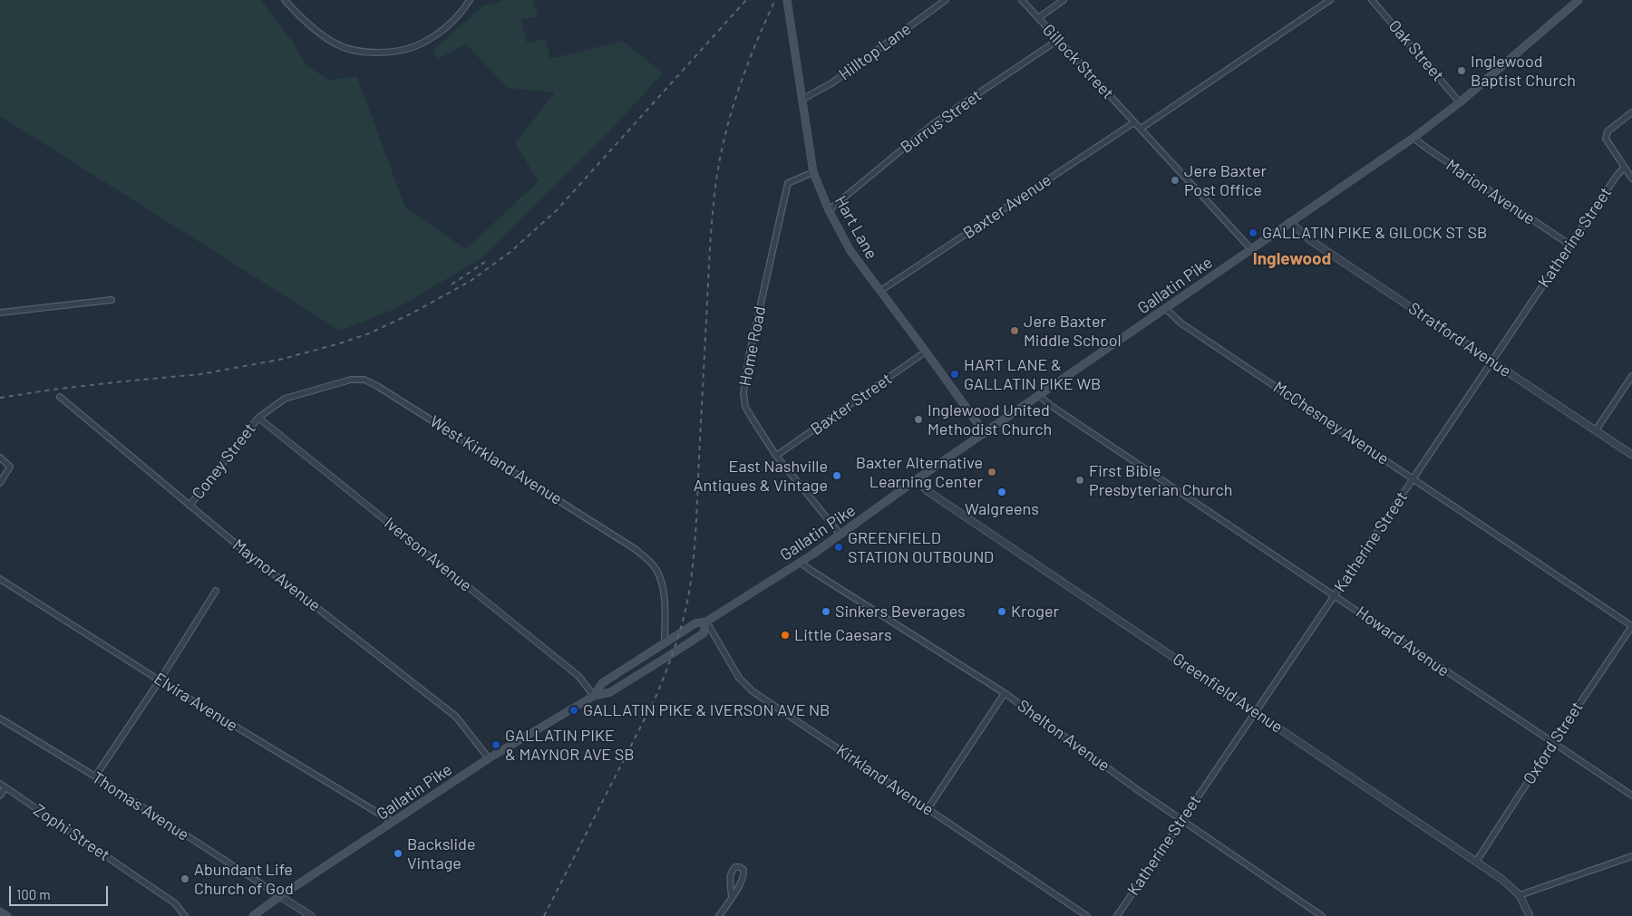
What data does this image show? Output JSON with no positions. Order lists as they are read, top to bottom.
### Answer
{
  "streets": {
    "main road": ["Hart Lane", "Gallatin Pike"],
    "street": [
      "Oak Street",
      "Hilltop Lane",
      "Gillock Street",
      "Burrus Street",
      "Marion Avenue",
      "Baxter Avenue",
      "Katherine Street",
      "Stratford Avenue",
      "Home Road",
      "Baxter Street",
      "McChesney Avenue",
      "West Kirkland Avenue",
      "Coney Street",
      "Iverson Avenue",
      "Maynor Avenue",
      "Howard Avenue",
      "Greenfield Avenue",
      "Elvira Avenue",
      "Shelton Avenue",
      "Oxford Street",
      "Kirkland Avenue",
      "Thomas Avenue",
      "Zophi Street"
    ]
  },
  "crossings": [
    ["Oak Street", "Gallatin Pike"],
    ["Hilltop Lane", "Hart Lane"],
    ["Gillock Street", "Burrus Street"],
    ["Gillock Street", "Baxter Avenue"],
    ["Burrus Street", "Hart Lane"],
    ["Marion Avenue", "Katherine Street"],
    ["Marion Avenue", "Gallatin Pike"],
    ["Baxter Avenue", "Hart Lane"],
    ["Hart Lane", "Gallatin Pike"],
    ["Hart Lane", "Home Road"],
    ["Hart Lane", "Baxter Street"],
    ["Katherine Street", "Stratford Avenue"],
    ["Katherine Street", "McChesney Avenue"],
    ["Katherine Street", "Howard Avenue"],
    ["Katherine Street", "Greenfield Avenue"],
    ["Katherine Street", "Shelton Avenue"],
    ["Gallatin Pike", "Stratford Avenue"],
    ["Gallatin Pike", "Home Road"],
    ["Gallatin Pike", "McChesney Avenue"],
    ["Gallatin Pike", "West Kirkland Avenue"],
    ["Gallatin Pike", "Iverson Avenue"],
    ["Gallatin Pike", "Maynor Avenue"],
    ["Gallatin Pike", "Howard Avenue"],
    ["Gallatin Pike", "Greenfield Avenue"],
    ["Gallatin Pike", "Elvira Avenue"],
    ["Gallatin Pike", "Shelton Avenue"],
    ["Gallatin Pike", "Kirkland Avenue"],
    ["Gallatin Pike", "Thomas Avenue"],
    ["Home Road", "Baxter Street"],
    ["McChesney Avenue", "Oxford Street"],
    ["West Kirkland Avenue", "Coney Street"],
    ["West Kirkland Avenue", "Iverson Avenue"],
    ["Coney Street", "Iverson Avenue"],
    ["Coney Street", "Maynor Avenue"],
    ["Howard Avenue", "Oxford Street"],
    ["Greenfield Avenue", "Oxford Street"]
  ],
  "districts": ["Inglewood"],
  "places": [
    "Inglewood Baptist Church",
    "Jere Baxter Post Office",
    "GALLATIN PIKE & GILOCK ST SB",
    "Jere Baxter Middle School",
    "HART LANE & GALLATIN PIKE WB",
    "Inglewood United Methodist Church",
    "Baxter Alternative Learning Center",
    "East Nashville Antiques & Vintage",
    "First Bible Presbyterian Church",
    "Walgreens",
    "GREENFIELD STATION OUTBOUND",
    "Sinkers Beverages",
    "Kroger",
    "Little Caesars",
    "GALLATIN PIKE & IVERSON AVE NB",
    "GALLATIN PIKE & MAYNOR AVE SB",
    "Backslide Vintage",
    "Abundant Life Church of God"
  ],
  "scale_bar": "100 m"
}
